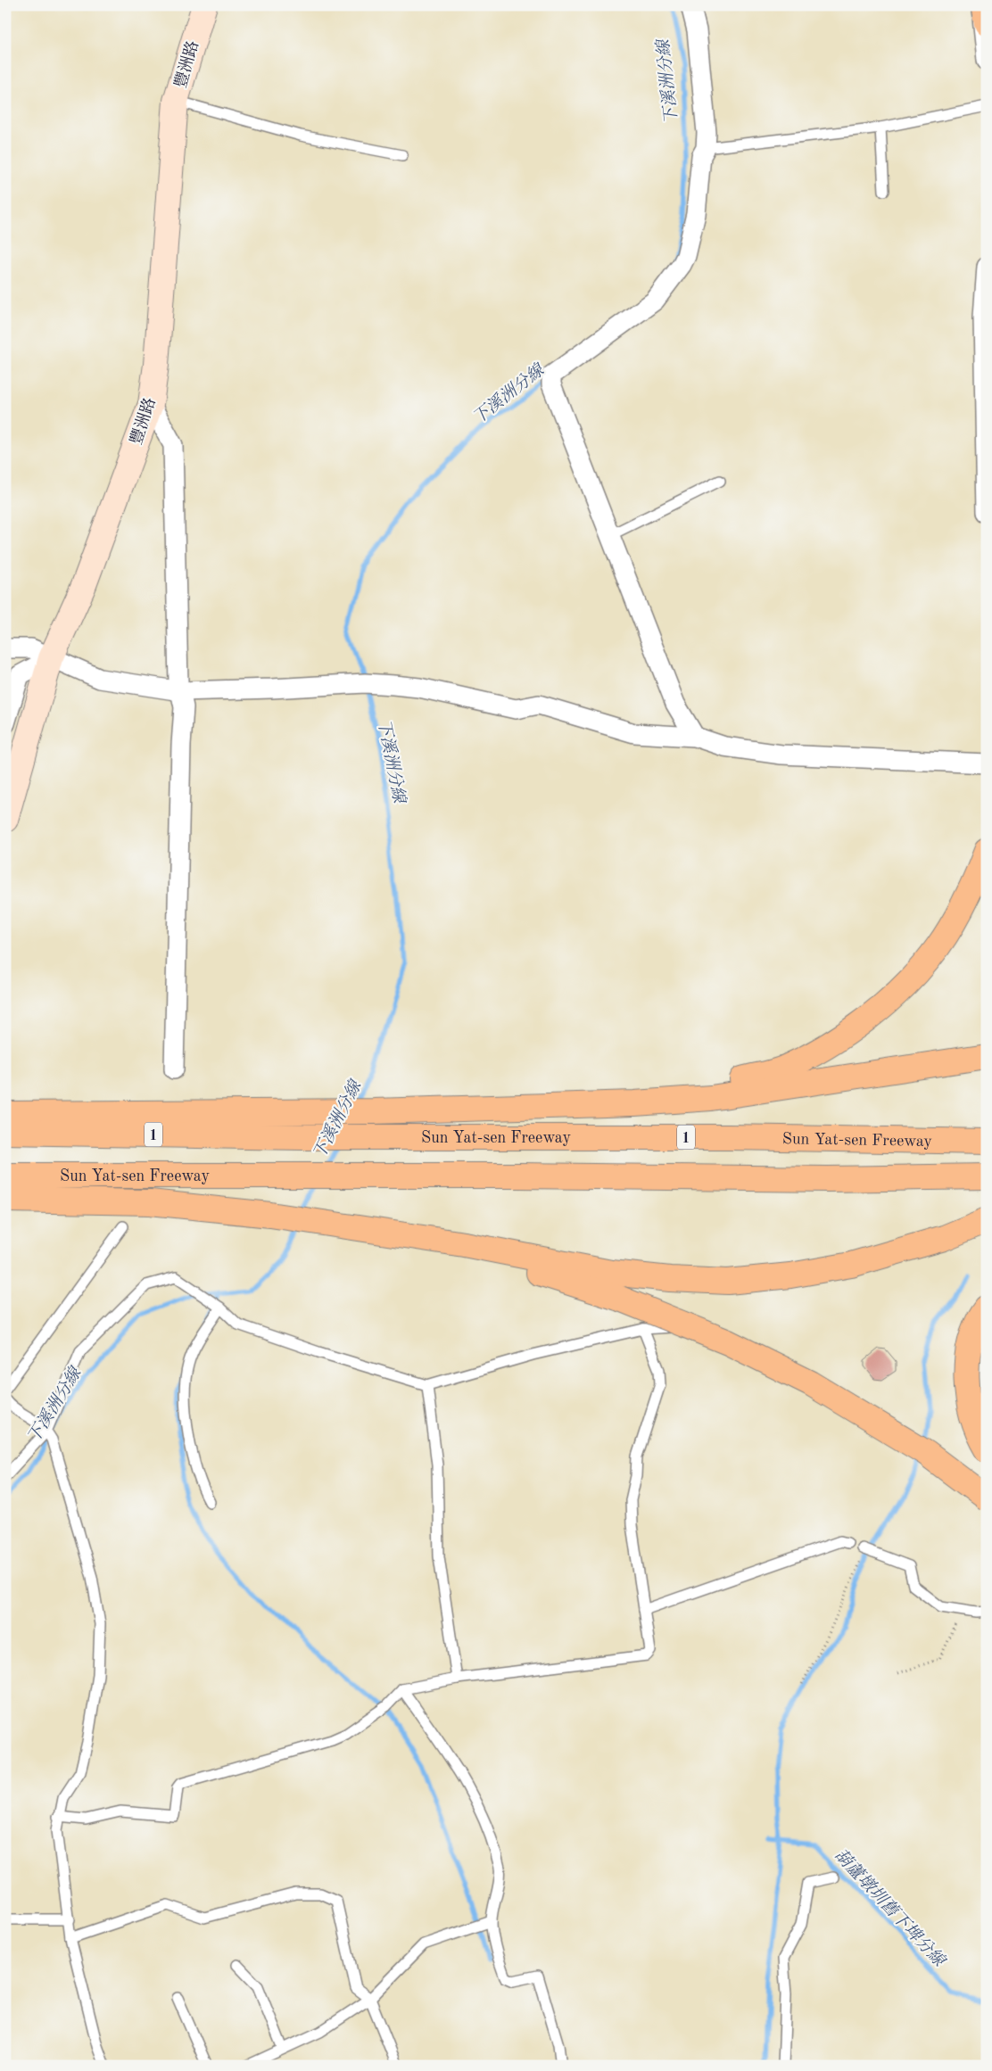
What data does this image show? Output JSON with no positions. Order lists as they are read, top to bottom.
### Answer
{
  "streets": {
    "highway": ["1", "Sun Yat-sen Freeway"],
    "street": ["豐洲路"]
  },
  "water": ["下溪洲分線", "葫蘆墩圳舊下埤分線"]
}
